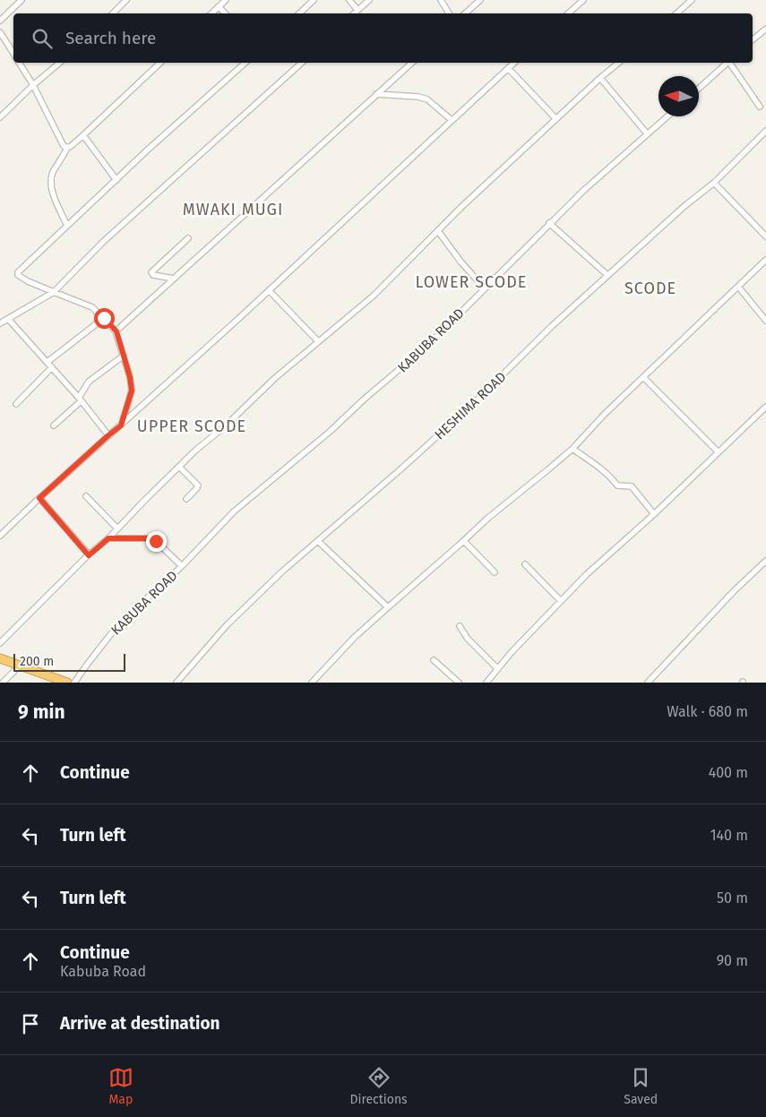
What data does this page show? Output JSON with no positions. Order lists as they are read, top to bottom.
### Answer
{
  "streets": {
    "street": ["KABUBA ROAD", "HESHIMA ROAD"]
  },
  "districts": [
    "MWAKI MUGI",
    "LOWER SCODE",
    "SCODE",
    "UPPER SCODE"
  ],
  "scale_bar": "200 m",
  "north": "left",
  "page": {
    "search": "Search here",
    "scale": "200 m",
    "heading": ["9 min", "Walk · 680 m"],
    "list": [
      ["Continue", "400 m"],
      ["Turn left", "140 m"],
      ["Turn left", "50 m"],
      ["Continue", "Kabuba Road", "90 m"],
      "Arrive at destination"
    ],
    "nav": ["Map", "Directions", "Saved"]
  }
}
